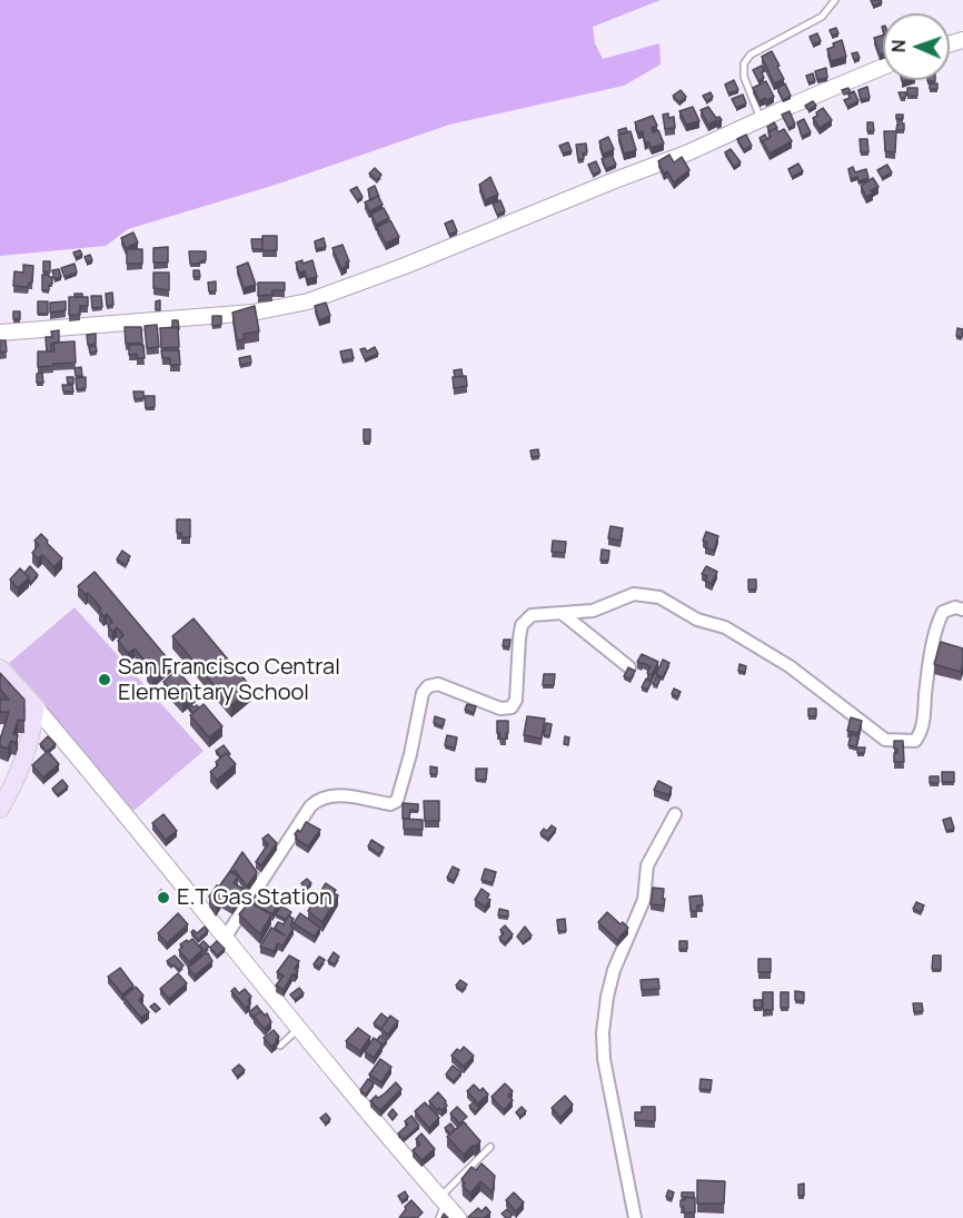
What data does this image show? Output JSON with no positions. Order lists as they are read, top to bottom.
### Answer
{
  "places": ["San Francisco Central Elementary School", "E.T Gas Station"],
  "north": "left"
}
